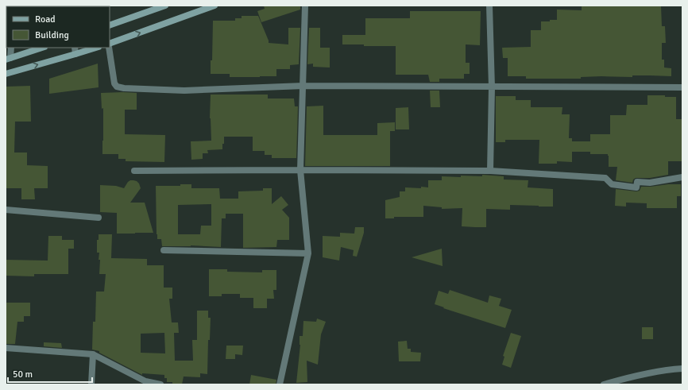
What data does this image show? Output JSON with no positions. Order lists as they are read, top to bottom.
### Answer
{
  "legend": ["Road", "Building"],
  "scale_bar": "50 m"
}
